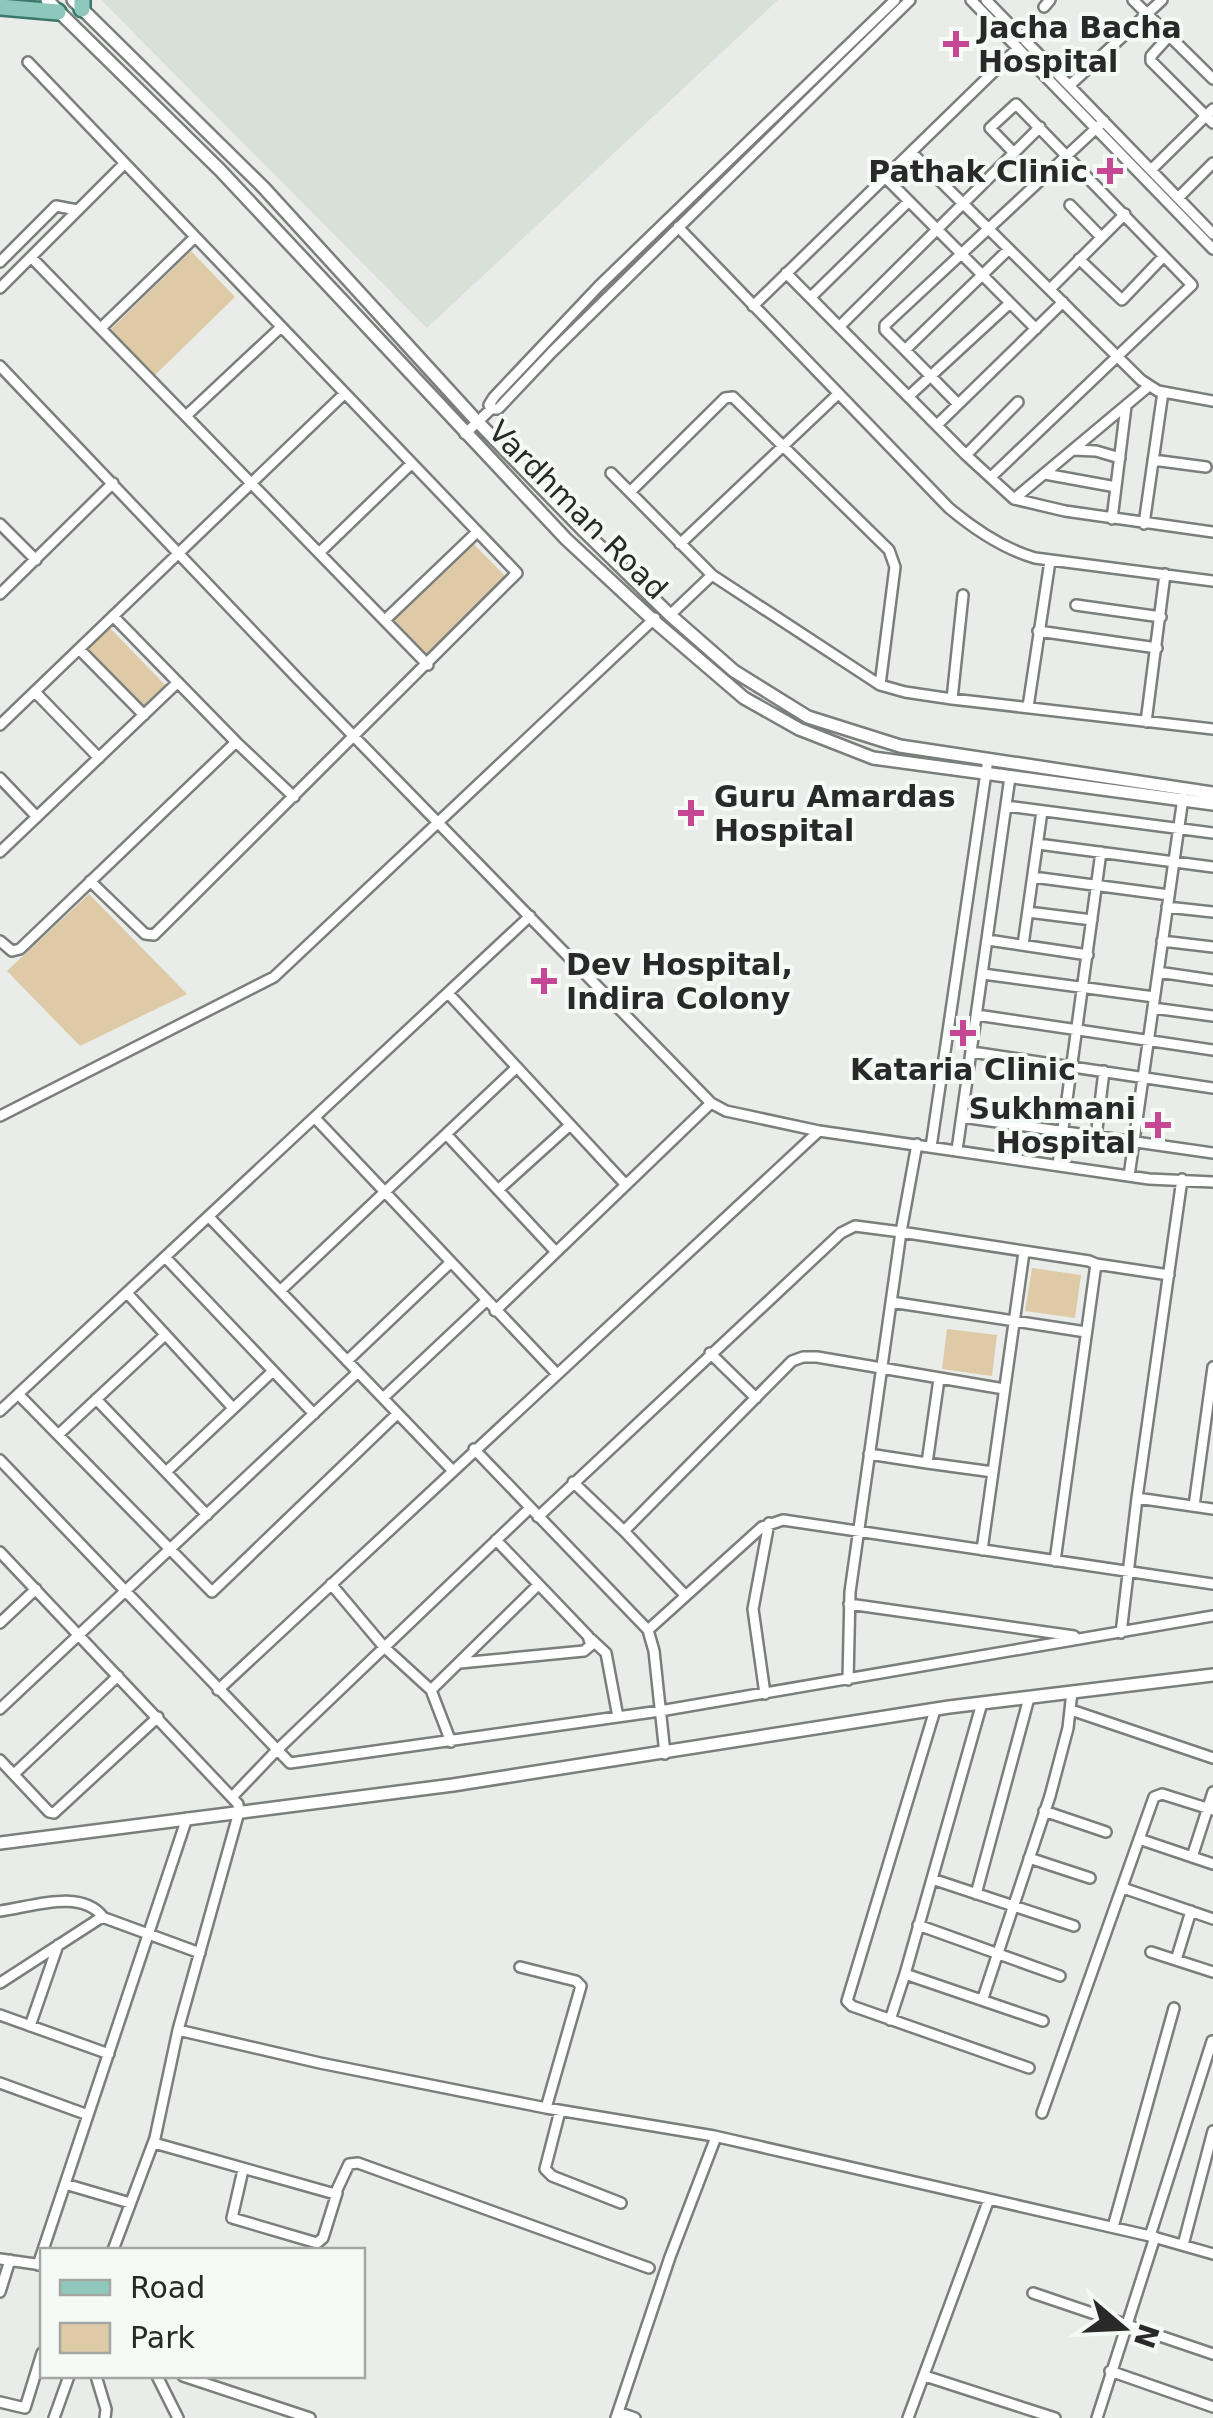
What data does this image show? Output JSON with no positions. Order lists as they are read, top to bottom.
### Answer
{
  "streets": {
    "street": ["Vardhman Road"]
  },
  "places": {
    "health": [
      "Jacha Bacha Hospital",
      "Pathak Clinic",
      "Guru Amardas Hospital",
      "Dev Hospital, Indira Colony",
      "Kataria Clinic",
      "Sukhmani Hospital"
    ]
  },
  "legend": ["Road", "Park"],
  "north": "right"
}
